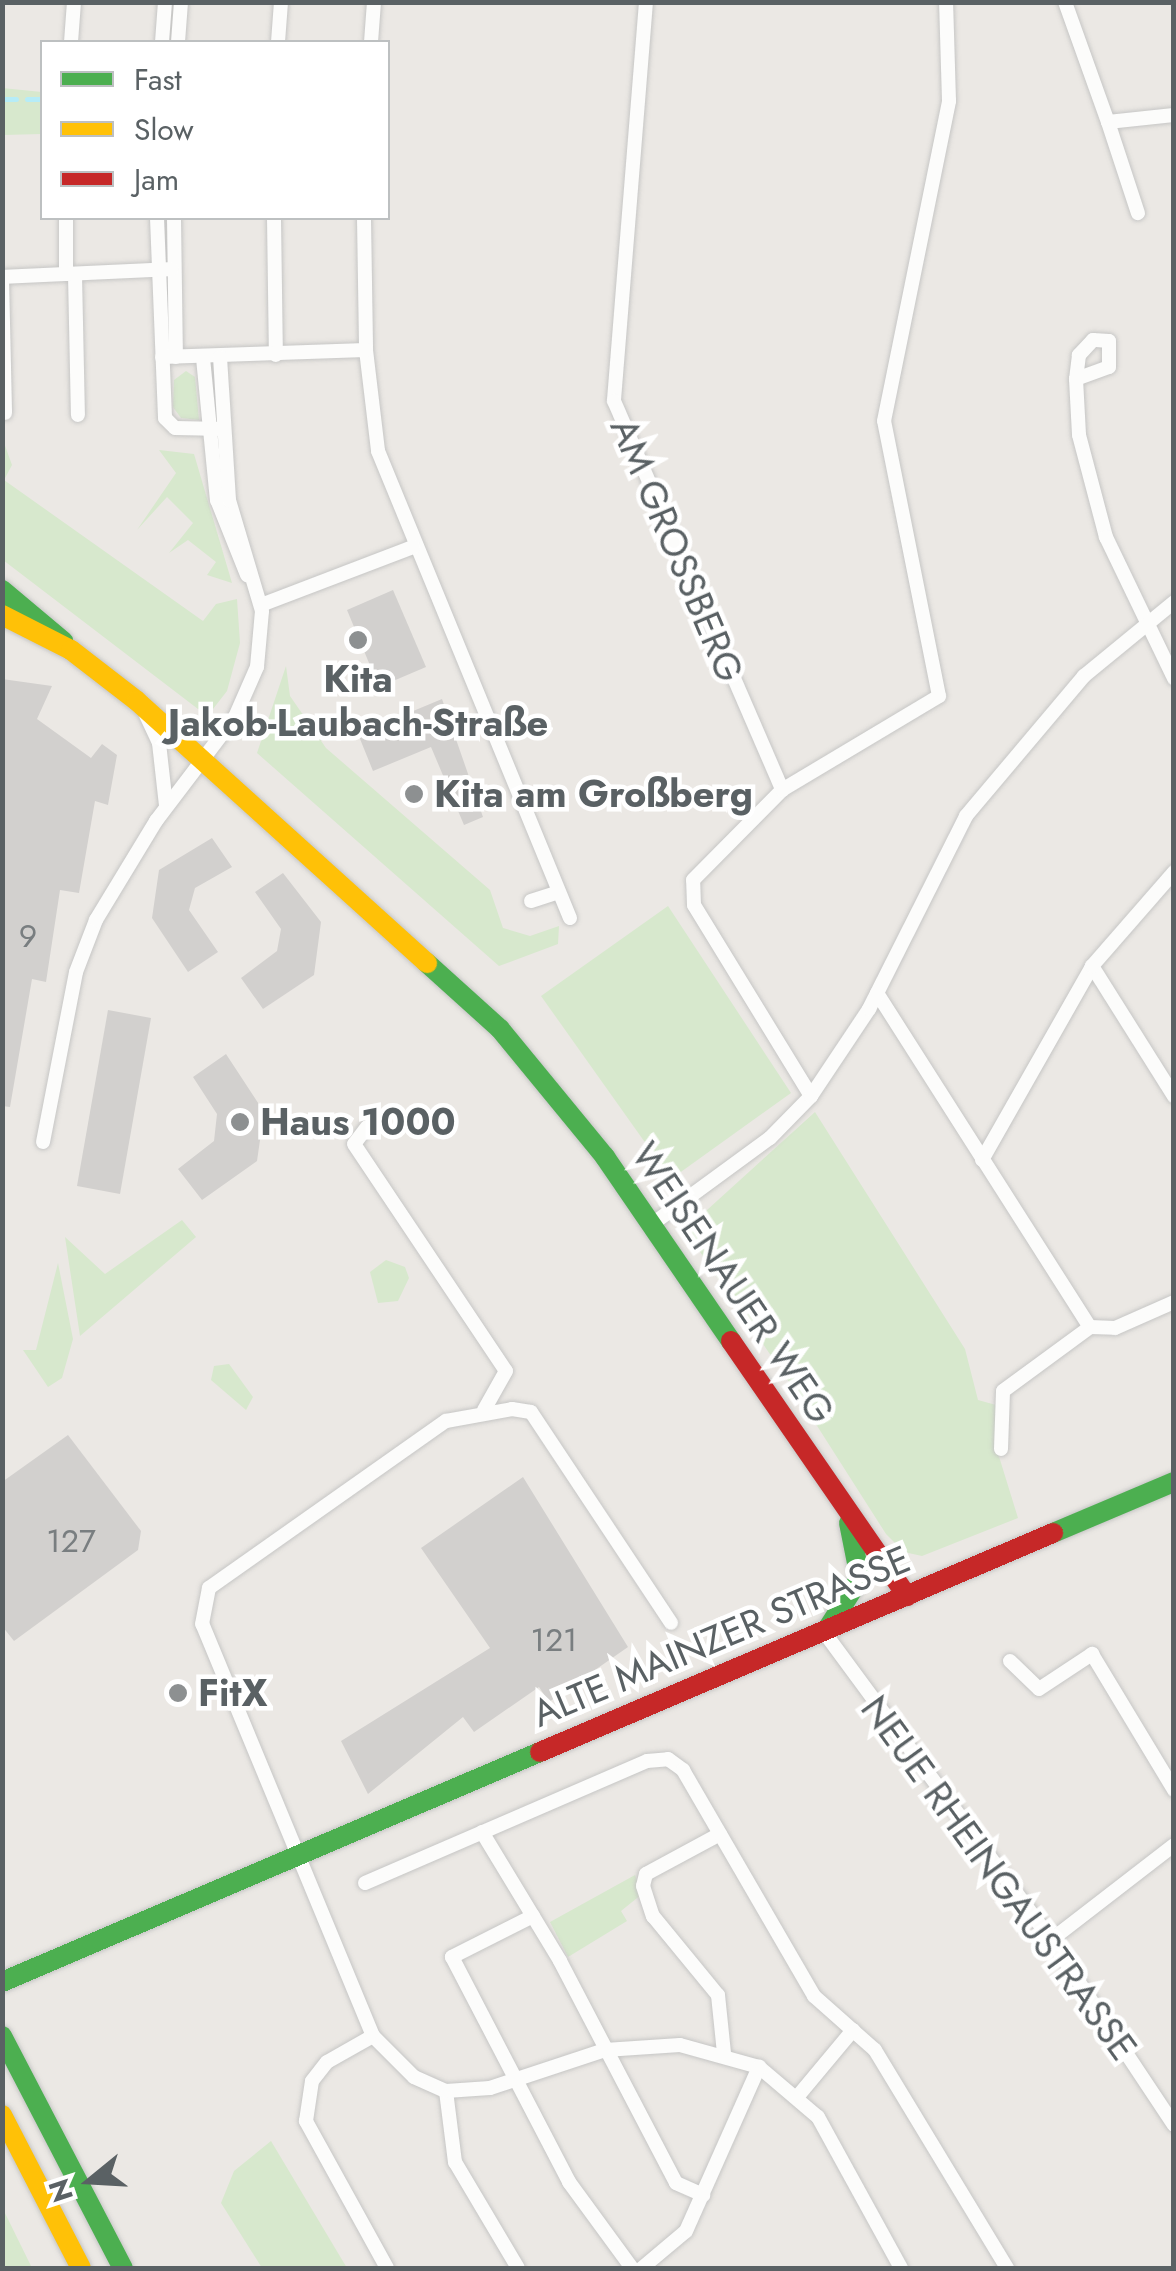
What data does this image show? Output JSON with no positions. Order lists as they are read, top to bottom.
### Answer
{
  "streets": {
    "main road": ["WEISENAUER WEG", "ALTE MAINZER STRASSE"],
    "street": ["AM GROSSBERG", "NEUE RHEINGAUSTRASSE"]
  },
  "crossings": [
    ["WEISENAUER WEG", "ALTE MAINZER STRASSE"],
    ["ALTE MAINZER STRASSE", "NEUE RHEINGAUSTRASSE"]
  ],
  "places": [
    "Kita Jakob-Laubach-Straße",
    "Kita am Großberg",
    "Haus 1000",
    "FitX"
  ],
  "house_numbers": ["9", "127", "121"],
  "legend": ["Fast", "Slow", "Jam"],
  "north": "left"
}
